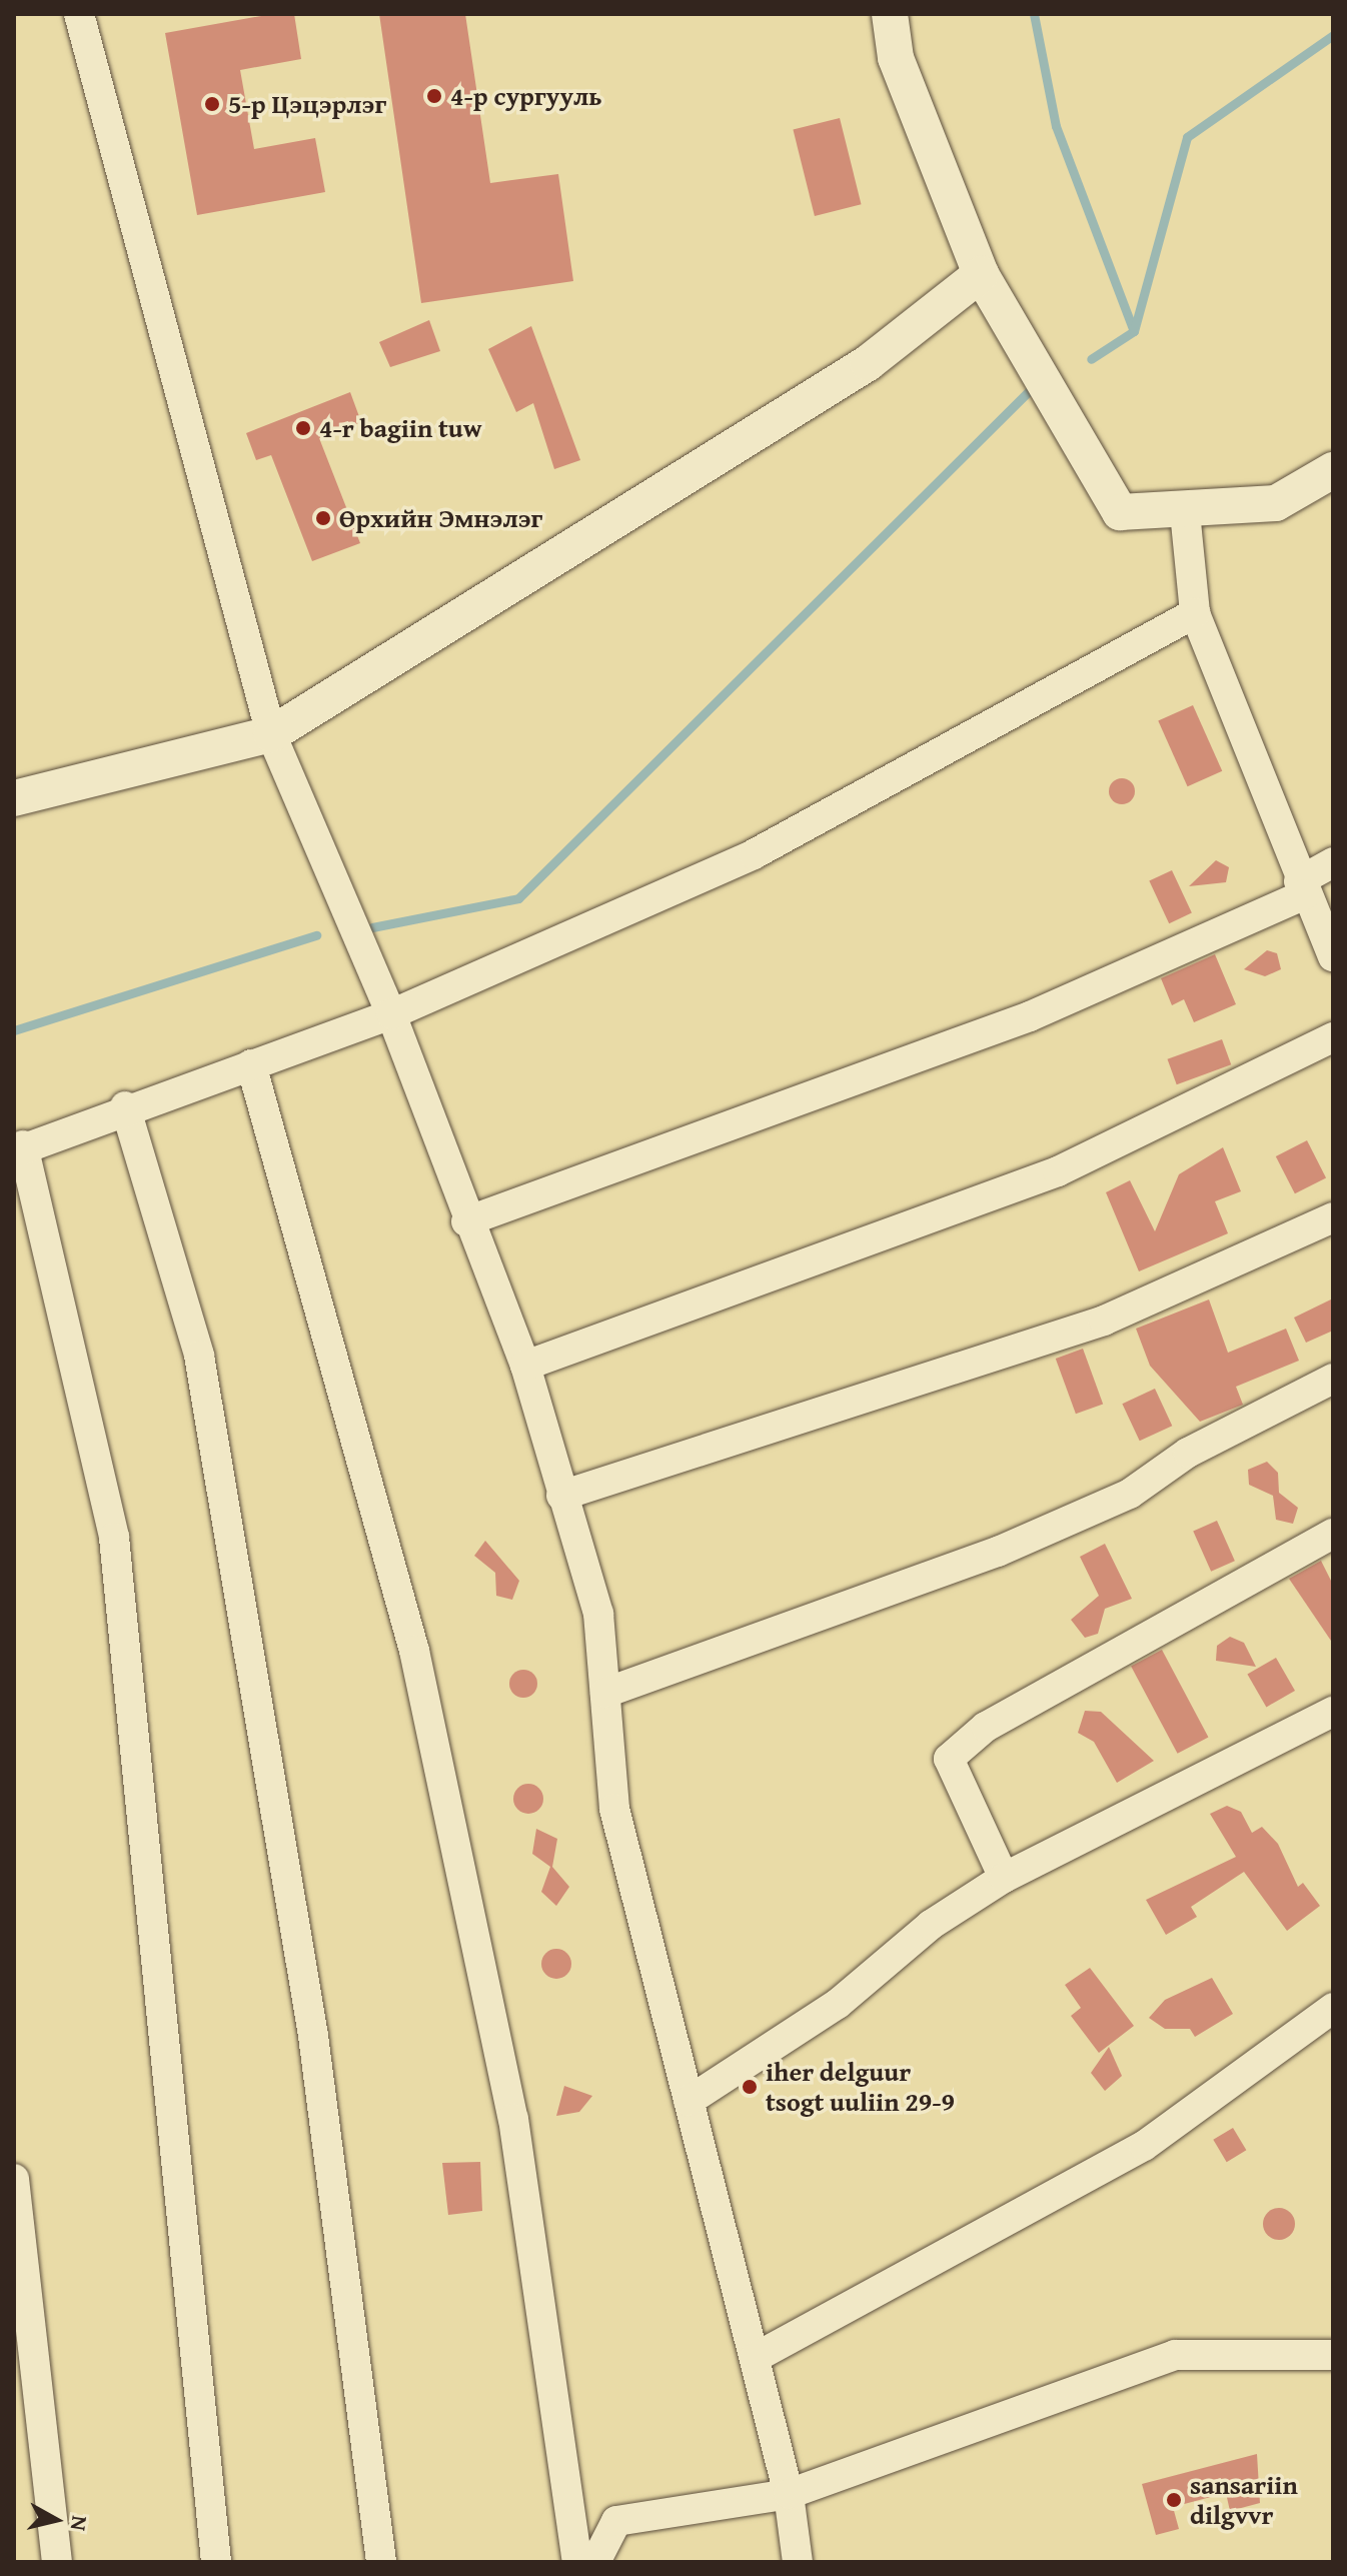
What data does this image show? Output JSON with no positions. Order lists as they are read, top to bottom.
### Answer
{
  "places": [
    "4-р сургууль",
    "5-р Цэцэрлэг",
    "4-r bagiin tuw",
    "Өрхийн Эмнэлэг",
    "iher delguur tsogt uuliin 29-9",
    "sansariin dilgvvr"
  ],
  "north": "right"
}
